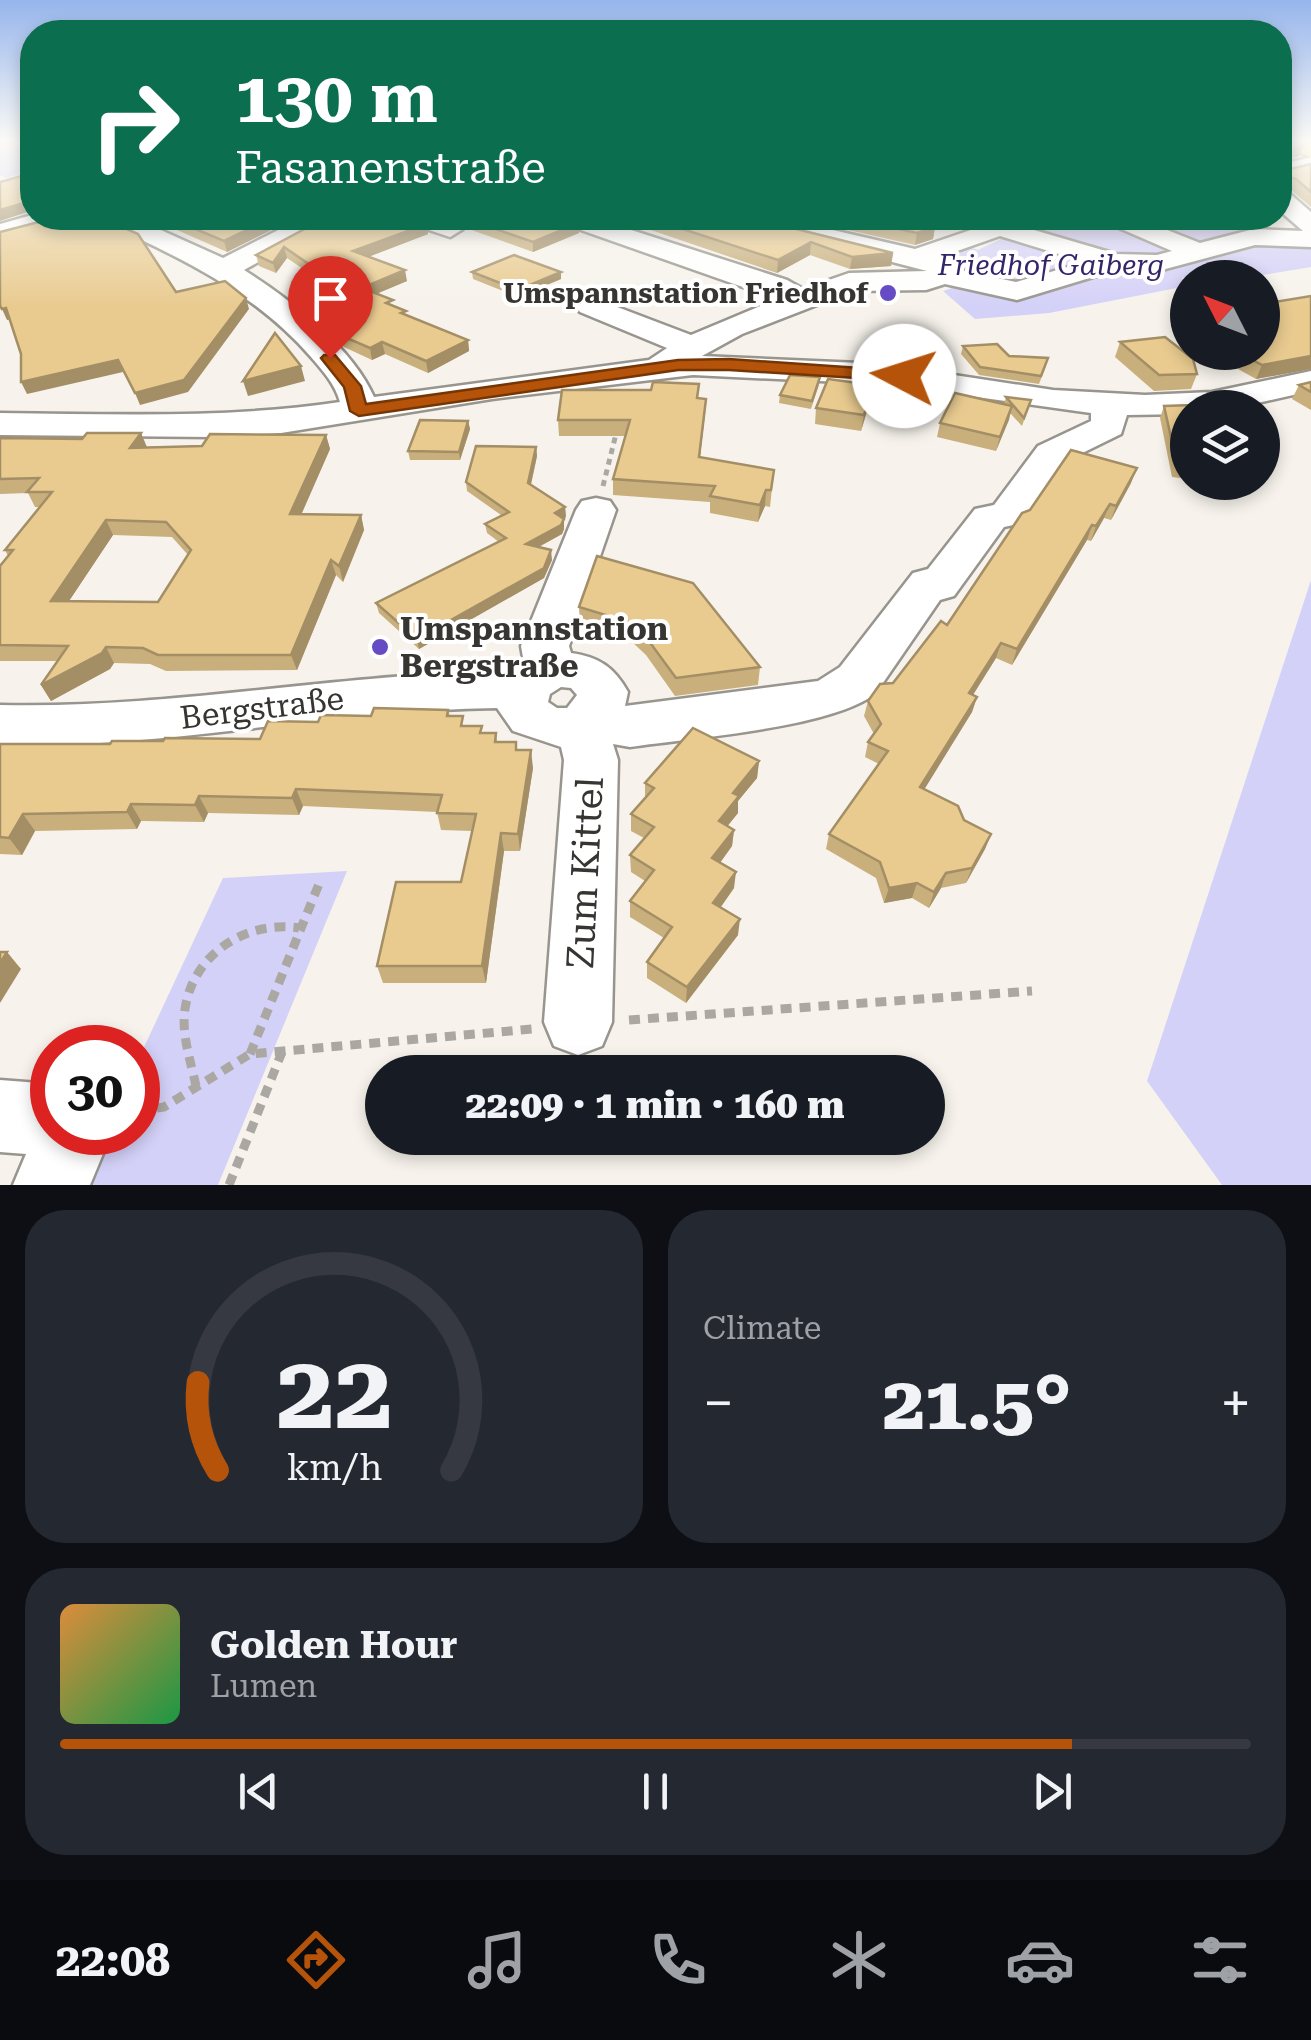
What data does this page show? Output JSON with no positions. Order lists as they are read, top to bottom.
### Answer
{
  "streets": {
    "street": ["Bergstraße", "Zum Kittel"]
  },
  "crossings": [
    ["Bergstraße", "Zum Kittel"]
  ],
  "parks": ["Friedhof Gaiberg"],
  "places": ["Umspannstation Friedhof", "Umspannstation Bergstraße"],
  "north": "top left",
  "page": {
    "turn": ["130 m", "Fasanenstraße"],
    "limit": "30",
    "trip": "22:09 · 1 min · 160 m",
    "tile": "Climate",
    "heat": ["−", "21.5°", "+"],
    "song": ["Golden Hour", "Lumen"],
    "tabs": "22:08",
    "gauge": ["22", "km/h"]
  }
}
